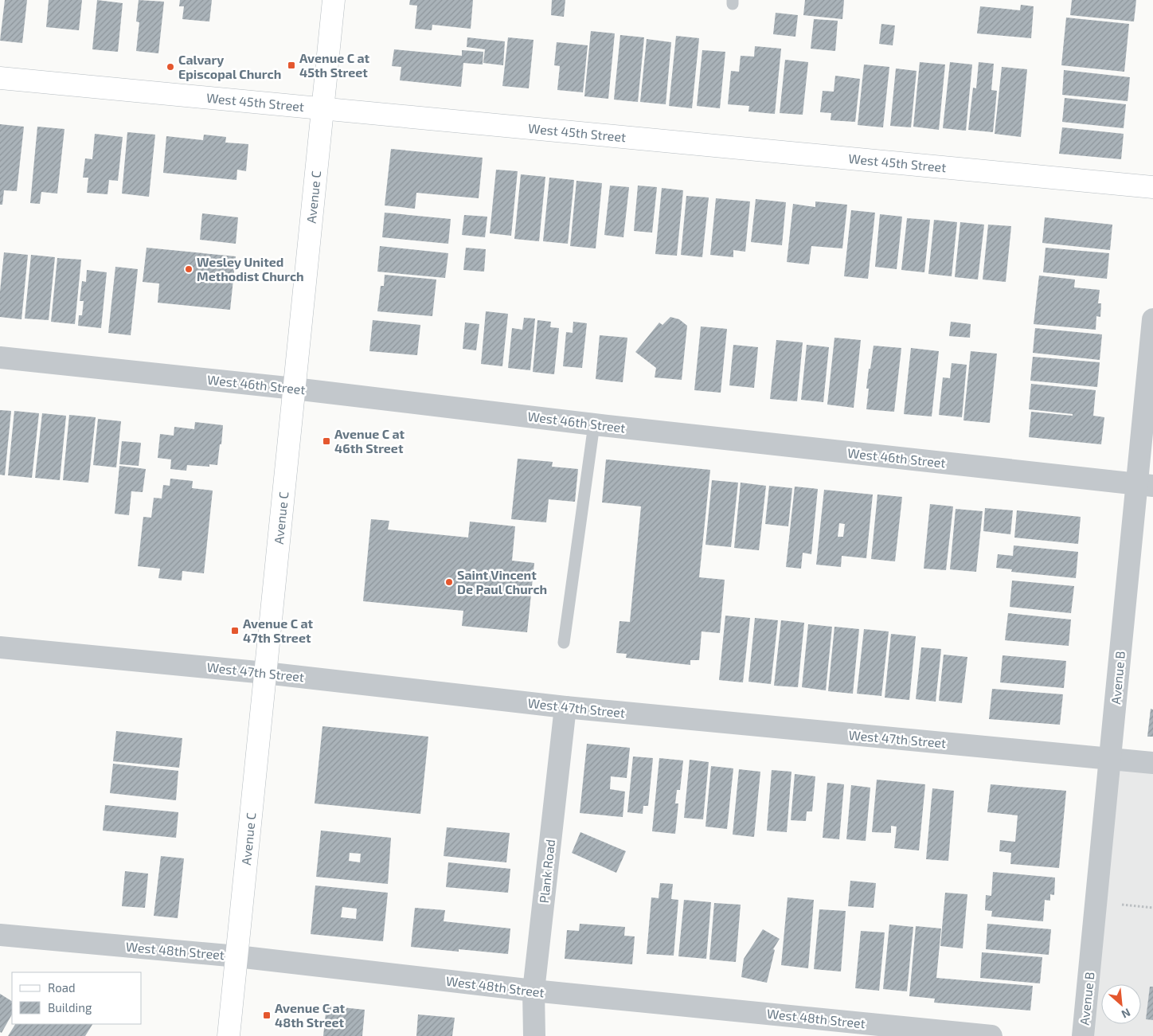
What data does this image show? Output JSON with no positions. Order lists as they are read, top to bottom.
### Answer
{
  "streets": {
    "street": [
      "West 45th Street",
      "Avenue C",
      "West 46th Street",
      "West 47th Street",
      "Avenue B",
      "Plank Road",
      "West 48th Street"
    ]
  },
  "crossings": [
    ["West 45th Street", "Avenue C"],
    ["Avenue C", "West 46th Street"],
    ["Avenue C", "West 47th Street"],
    ["Avenue C", "West 48th Street"],
    ["West 46th Street", "Avenue B"],
    ["West 47th Street", "Avenue B"],
    ["West 47th Street", "Plank Road"],
    ["Plank Road", "West 48th Street"]
  ],
  "places": {
    "transit": [
      "Avenue C at 45th Street",
      "Avenue C at 46th Street",
      "Avenue C at 47th Street",
      "Avenue C at 48th Street"
    ],
    "other": ["Calvary Episcopal Church", "Wesley United Methodist Church", "Saint Vincent De Paul Church"]
  },
  "legend": ["Road", "Building"],
  "north": "bottom right"
}
